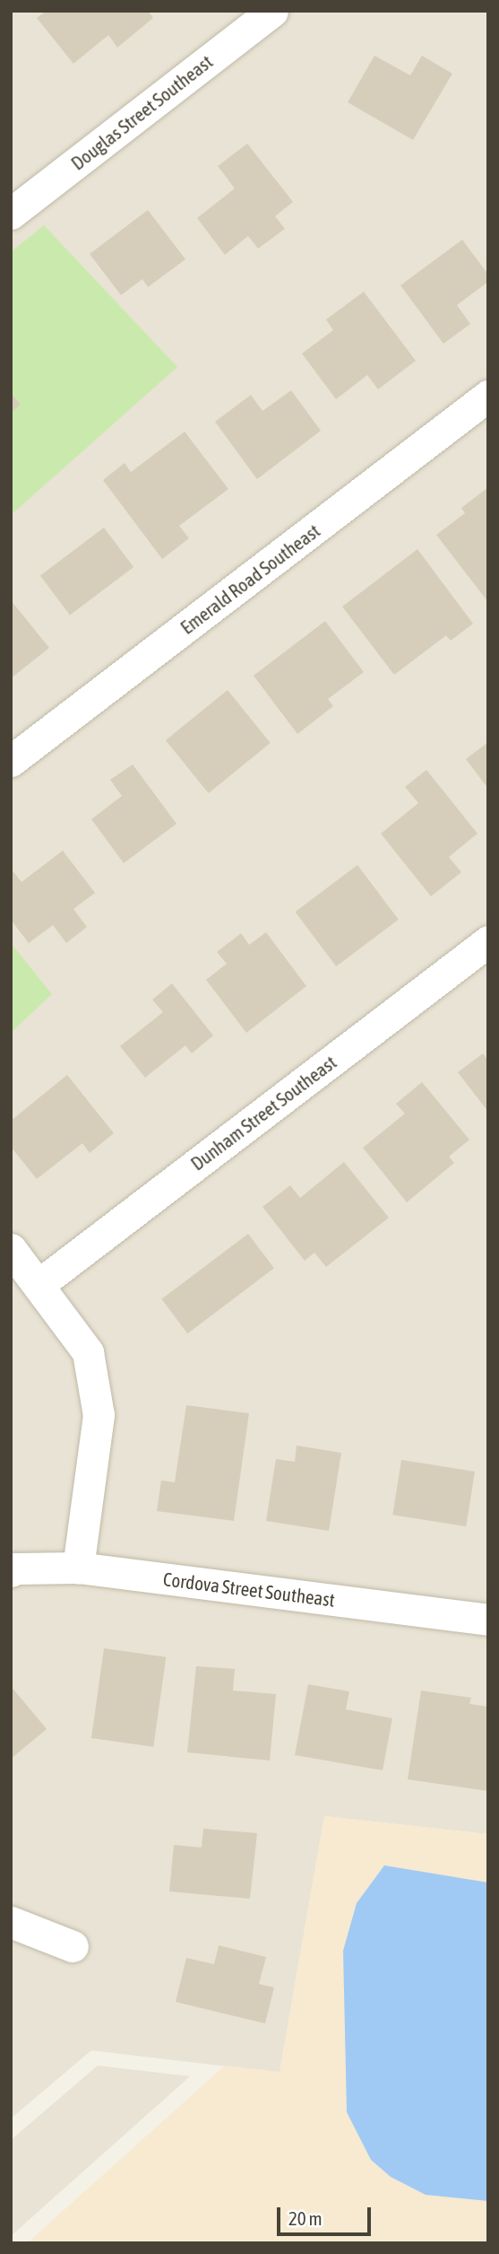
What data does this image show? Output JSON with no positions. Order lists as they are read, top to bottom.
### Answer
{
  "streets": {
    "street": [
      "Douglas Street Southeast",
      "Emerald Road Southeast",
      "Dunham Street Southeast",
      "Cordova Street Southeast"
    ]
  },
  "scale_bar": "20 m"
}
